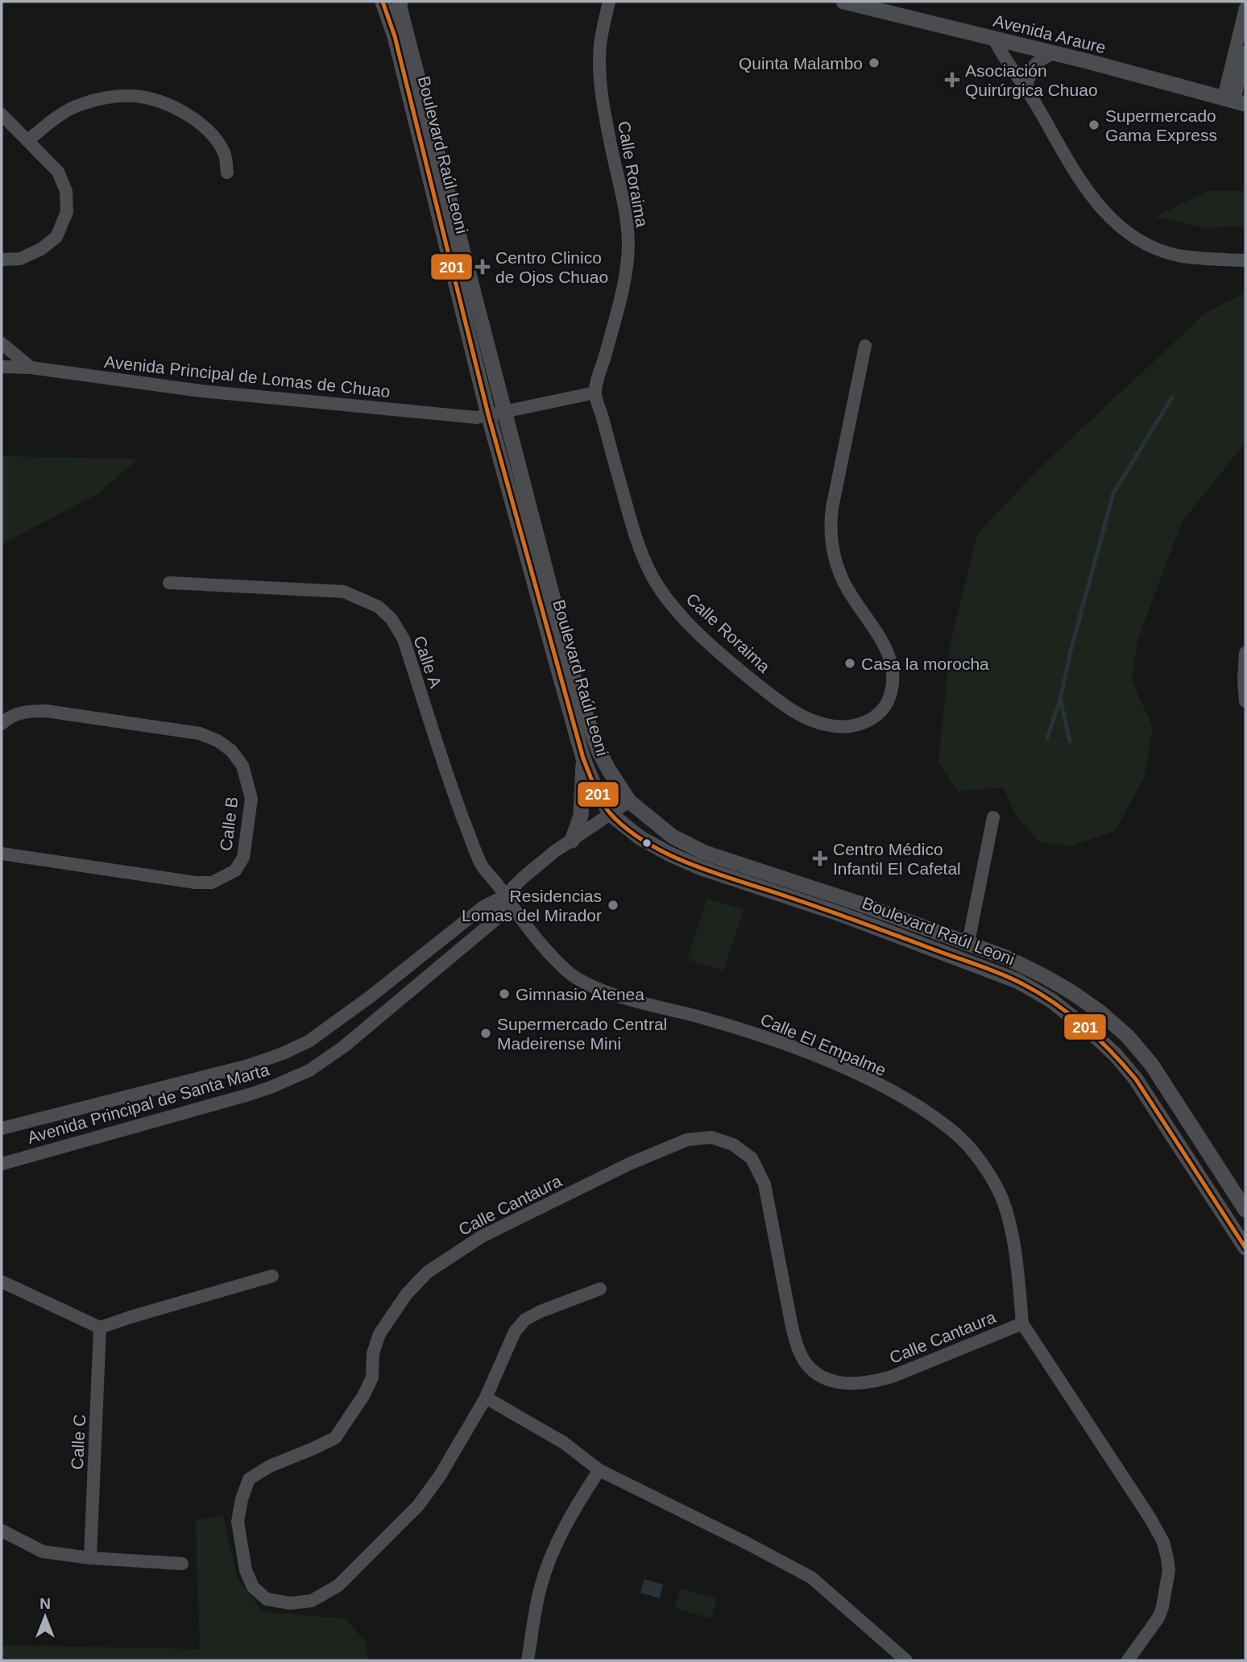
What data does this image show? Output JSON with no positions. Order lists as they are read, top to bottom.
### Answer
{
  "streets": {
    "street": [
      "Avenida Araure",
      "Boulevard Raúl Leoni",
      "Calle Roraima",
      "Avenida Principal de Lomas de Chuao",
      "Calle A",
      "Calle B",
      "Calle El Empalme",
      "Avenida Principal de Santa Marta",
      "Calle Cantaura",
      "Calle C"
    ]
  },
  "crossings": [
    ["Boulevard Raúl Leoni", "Avenida Principal de Lomas de Chuao"],
    ["Boulevard Raúl Leoni", "Avenida Principal de Santa Marta"],
    ["Calle Roraima", "Avenida Principal de Lomas de Chuao"],
    ["Calle A", "Calle El Empalme"],
    ["Calle A", "Avenida Principal de Santa Marta"],
    ["Calle El Empalme", "Avenida Principal de Santa Marta"],
    ["Calle El Empalme", "Calle Cantaura"]
  ],
  "places": {
    "other": [
      "Quinta Malambo",
      "Supermercado Gama Express",
      "Casa la morocha",
      "Residencias Lomas del Mirador",
      "Gimnasio Atenea",
      "Supermercado Central Madeirense Mini"
    ],
    "health": ["Asociación Quirúrgica Chuao", "Centro Clinico de Ojos Chuao", "Centro Médico Infantil El Cafetal"]
  },
  "lines": ["transit line 201"],
  "north": "top"
}
